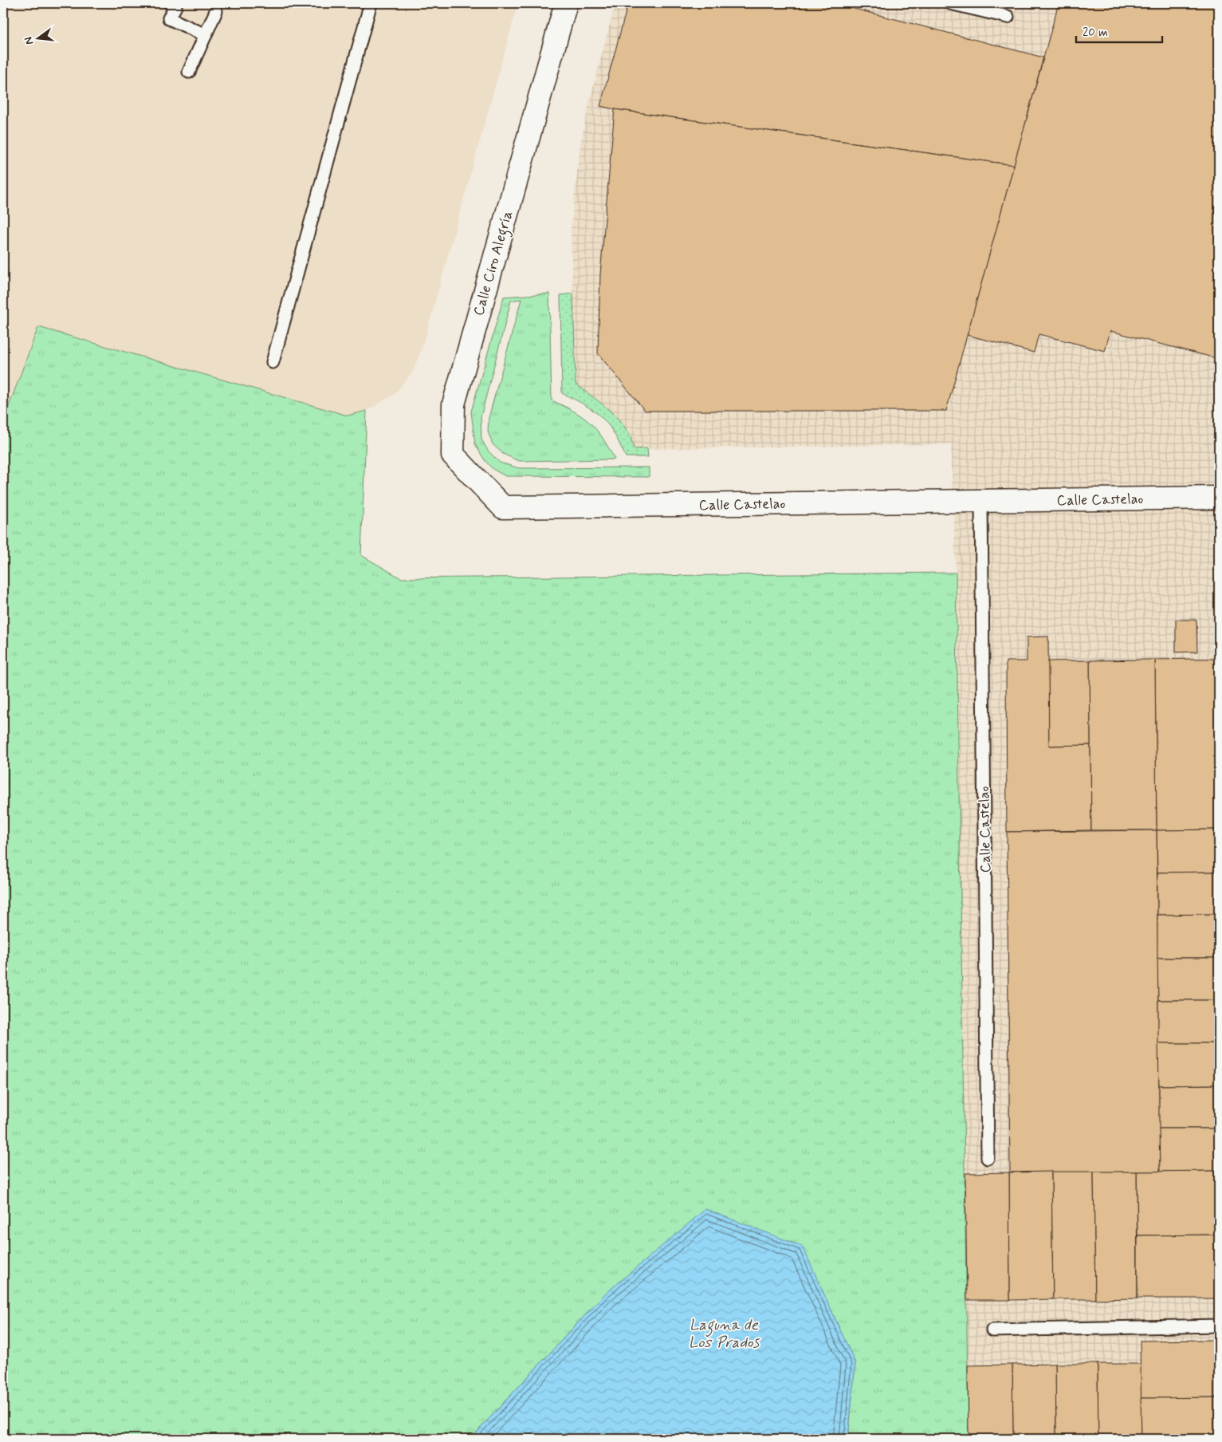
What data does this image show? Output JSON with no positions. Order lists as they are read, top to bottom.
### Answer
{
  "streets": {
    "street": ["Calle Ciro Alegría", "Calle Castelao"]
  },
  "crossings": [
    ["Calle Ciro Alegría", "Calle Castelao"]
  ],
  "water": ["Laguna de Los Prados"],
  "scale_bar": "20 m",
  "north": "left"
}
